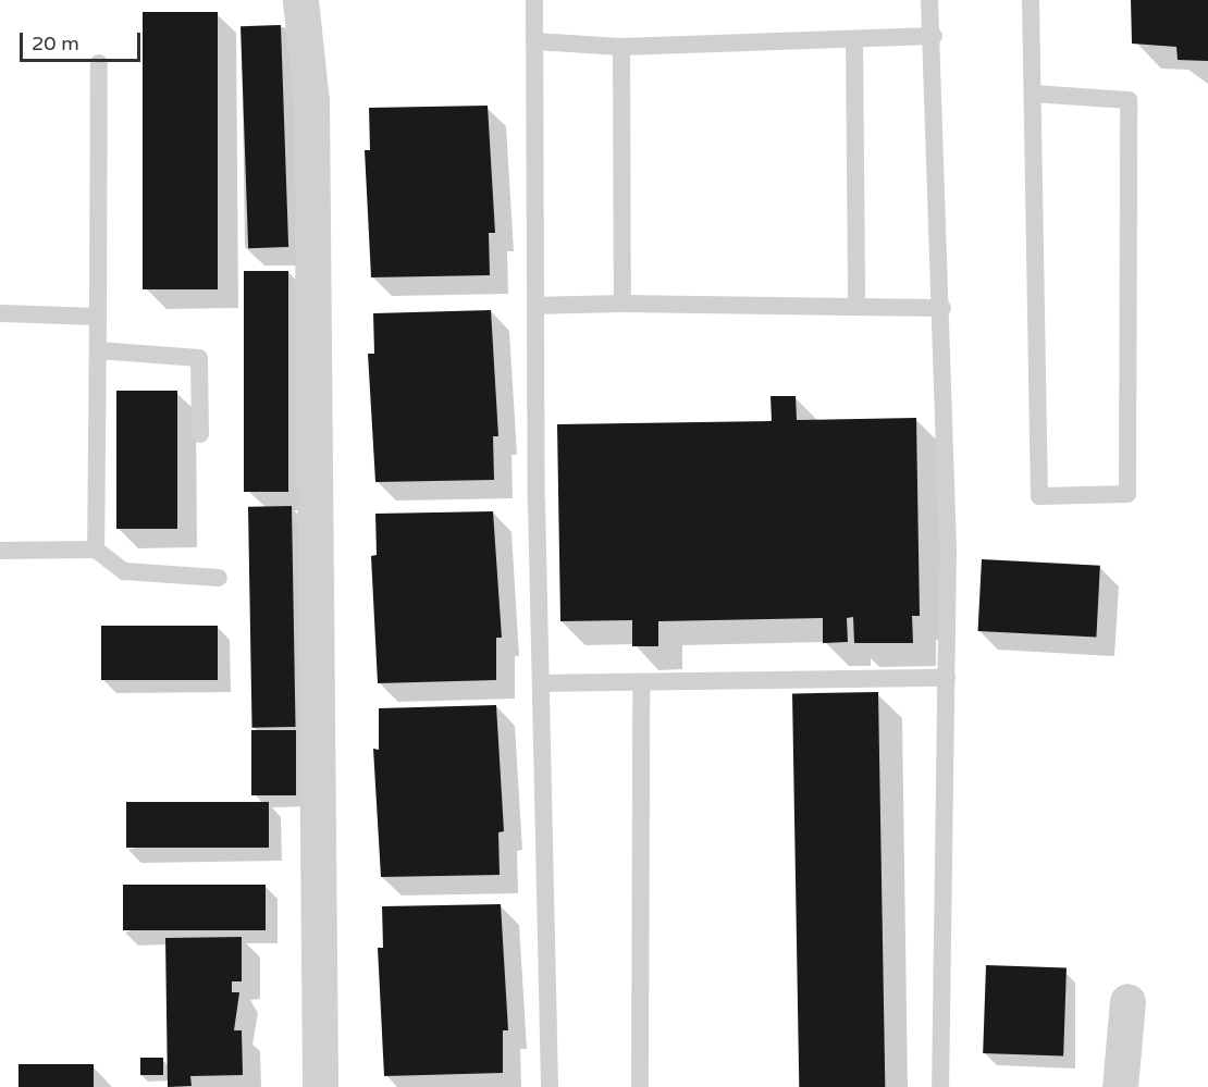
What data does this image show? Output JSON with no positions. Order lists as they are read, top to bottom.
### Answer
{
  "scale_bar": "20 m"
}
